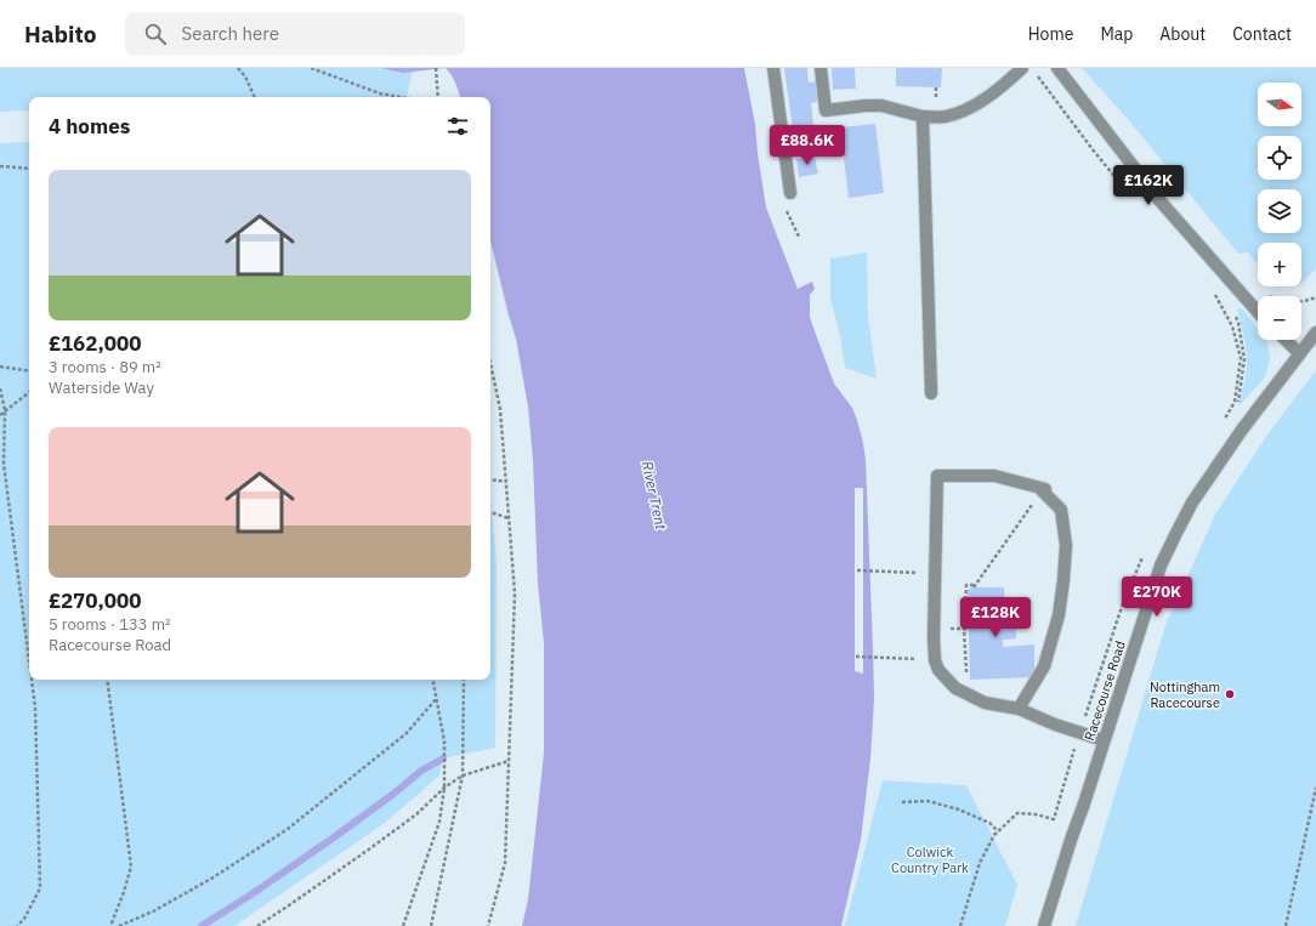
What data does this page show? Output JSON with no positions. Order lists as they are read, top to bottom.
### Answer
{
  "streets": {
    "street": ["Racecourse Road"]
  },
  "water": ["River Trent"],
  "parks": ["Colwick Country Park"],
  "places": ["Nottingham Racecourse"],
  "north": "right",
  "page": {
    "header": "Habito",
    "search": "Search here",
    "nav": [
      "Home",
      "Map",
      "About",
      "Contact"
    ],
    "map_buttons": ["+", "−"],
    "heading": "4 homes",
    "price": [
      "£88.6K",
      "£162K",
      "£270K",
      "£128K"
    ],
    "list": [
      {
        "name": "£162,000",
        "note": "3 rooms · 89 m² · Waterside Way"
      },
      {
        "name": "£270,000",
        "note": "5 rooms · 133 m² · Racecourse Road"
      }
    ]
  }
}
